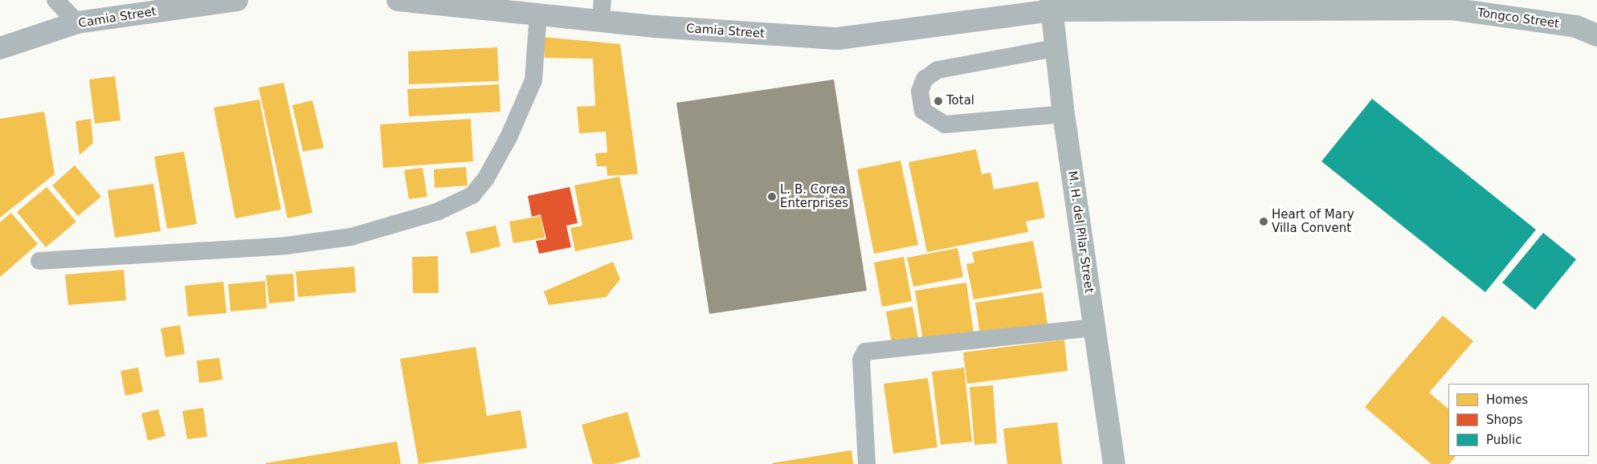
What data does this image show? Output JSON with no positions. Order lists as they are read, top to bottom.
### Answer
{
  "streets": {
    "street": ["Camia Street", "Tongco Street", "M. H. del Pilar Street"]
  },
  "crossings": [
    ["Camia Street", "Tongco Street"],
    ["Camia Street", "M. H. del Pilar Street"],
    ["Tongco Street", "M. H. del Pilar Street"]
  ],
  "places": ["Total", "L. B. Corea Enterprises", "Heart of Mary Villa Convent"],
  "legend": ["Homes", "Shops", "Public"]
}
